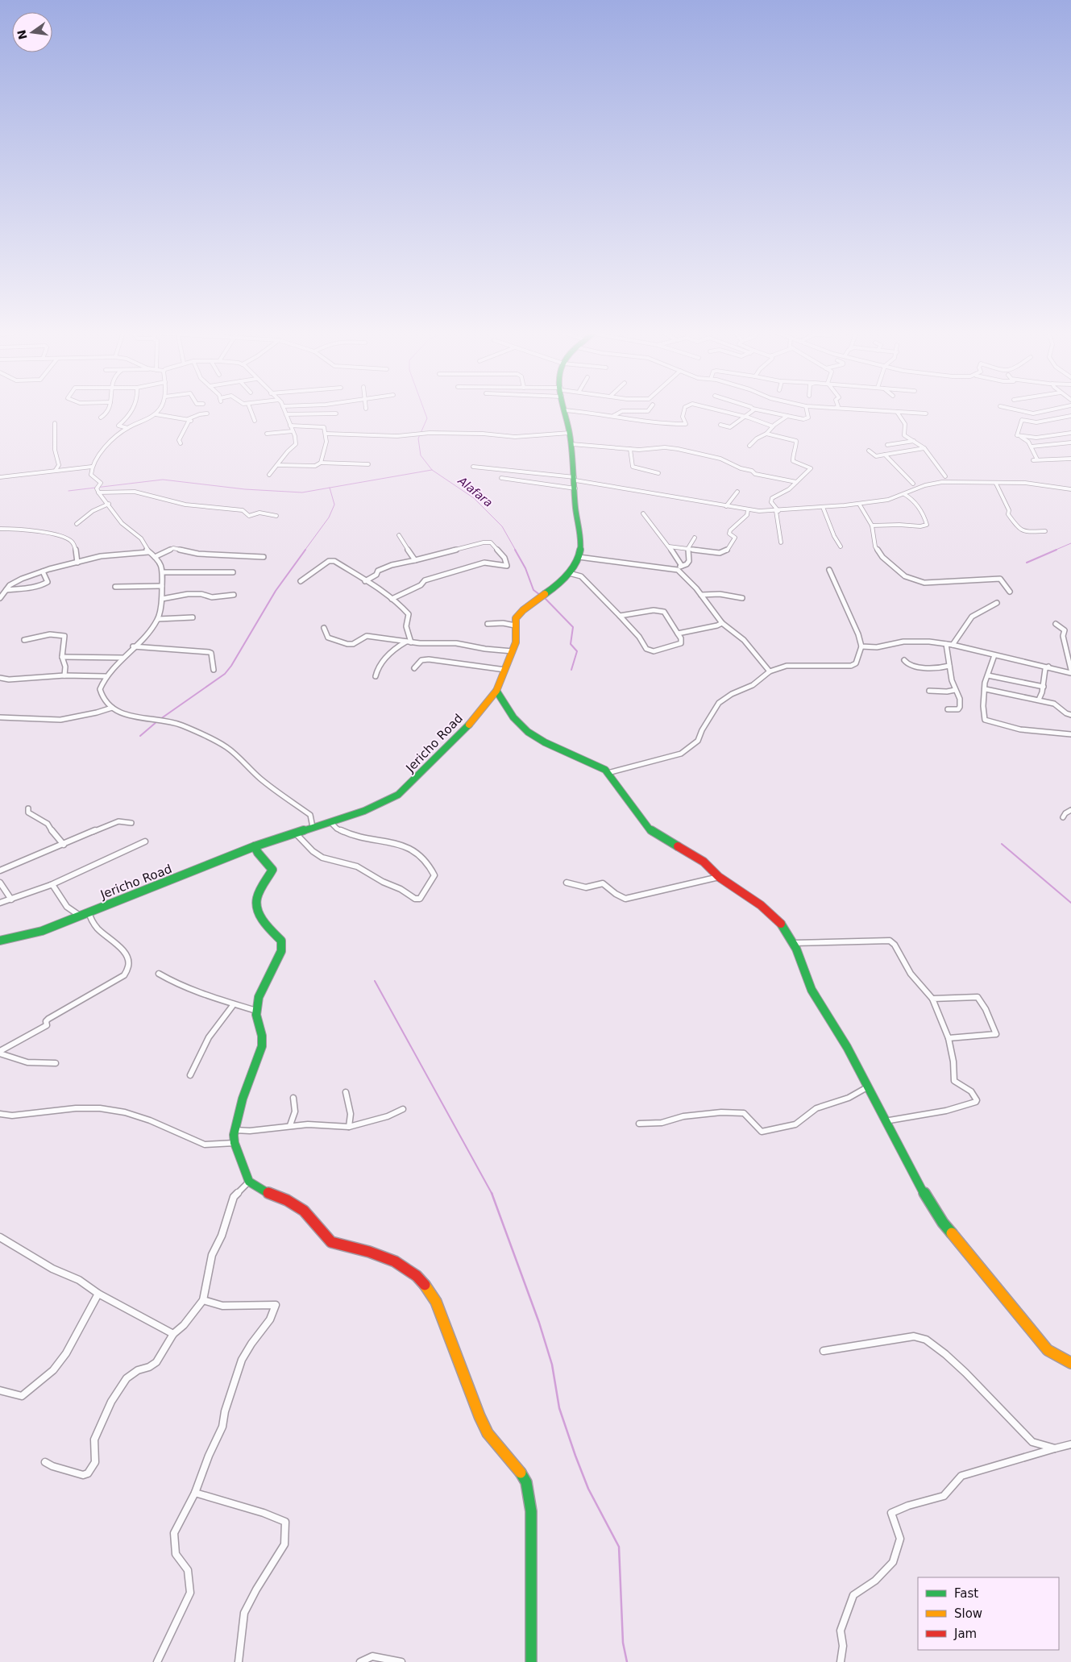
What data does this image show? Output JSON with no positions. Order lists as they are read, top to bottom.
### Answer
{
  "streets": {
    "street": ["Jericho Road"]
  },
  "water": ["Alafara"],
  "legend": ["Fast", "Slow", "Jam"],
  "north": "left"
}
